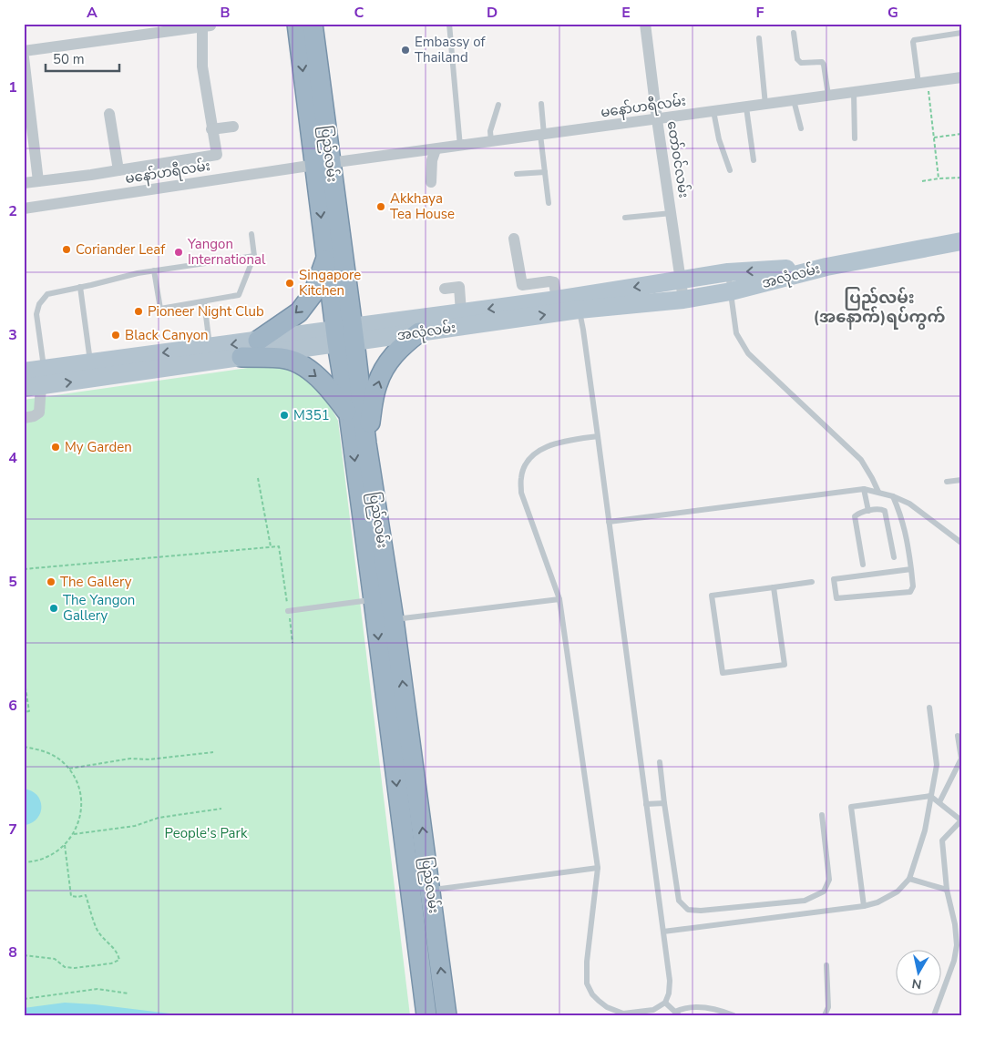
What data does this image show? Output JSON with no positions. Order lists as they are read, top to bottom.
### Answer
{
  "streets": {
    "highway": ["ပြည်လမ်း"],
    "main road": ["အလုံလမ်း"],
    "street": ["မနော်ဟရီလမ်း", "တော်ဝင်လမ်း"]
  },
  "crossings": [
    ["မနော်ဟရီလမ်း", "ပြည်လမ်း"],
    ["မနော်ဟရီလမ်း", "တော်ဝင်လမ်း"],
    ["ပြည်လမ်း", "အလုံလမ်း"],
    ["တော်ဝင်လမ်း", "အလုံလမ်း"]
  ],
  "districts": ["ပြည်လမ်း (အနောက်)ရပ်ကွက်"],
  "parks": ["People's Park"],
  "places": [
    "Embassy of Thailand",
    "Akkhaya Tea House",
    "Coriander Leaf",
    "Yangon International",
    "Singapore Kitchen",
    "Pioneer Night Club",
    "Black Canyon",
    "M351",
    "My Garden",
    "The Gallery",
    "The Yangon Gallery"
  ],
  "scale_bar": "50 m",
  "north": "bottom",
  "grid": {
    "columns": [
      "A",
      "B",
      "C",
      "D",
      "E",
      "F",
      "G"
    ],
    "rows": [
      "1",
      "2",
      "3",
      "4",
      "5",
      "6",
      "7",
      "8"
    ]
  }
}
